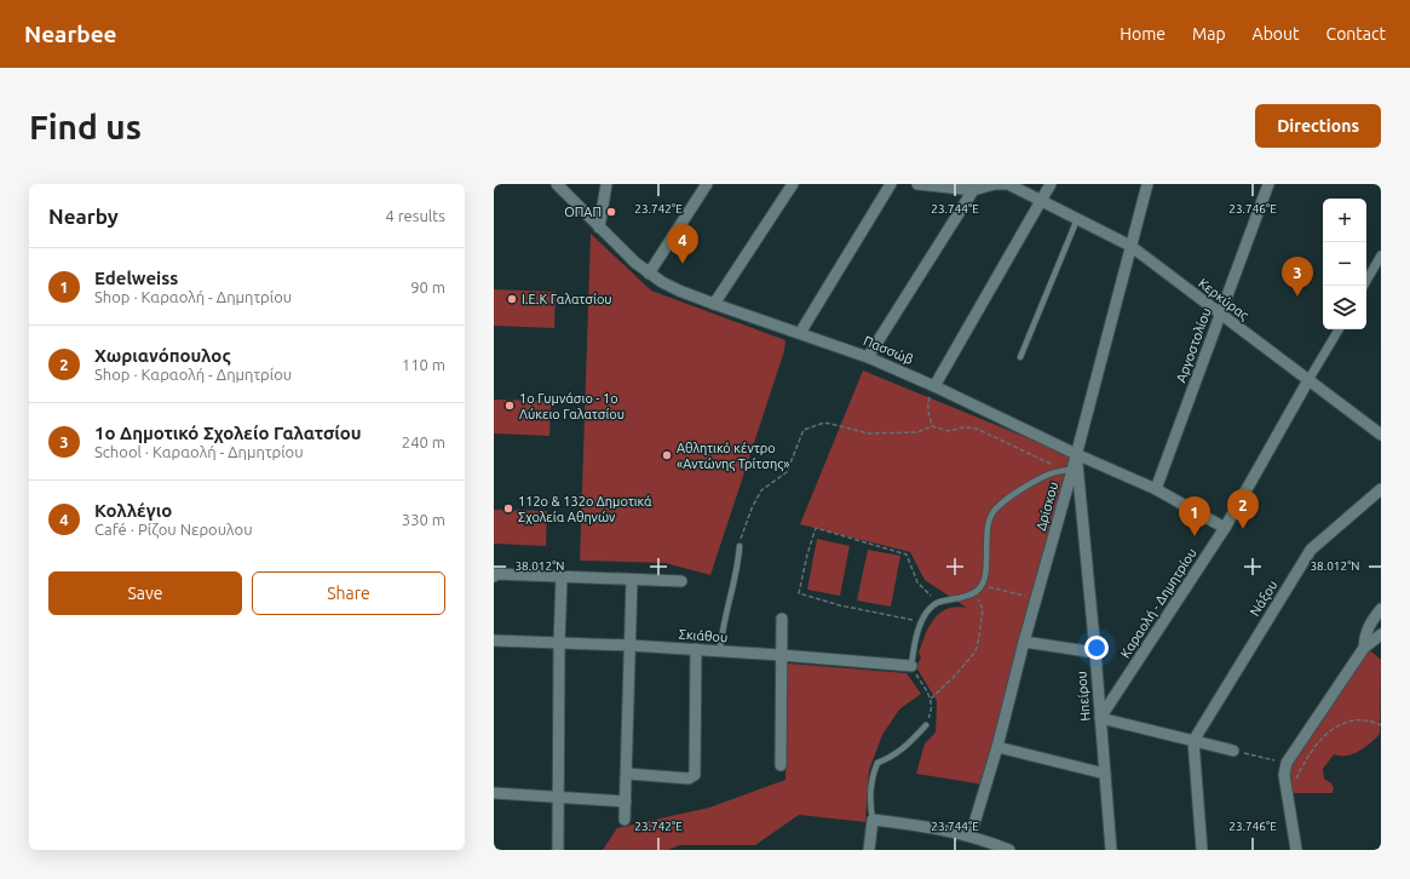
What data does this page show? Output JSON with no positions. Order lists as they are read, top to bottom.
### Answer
{
  "streets": {
    "street": [
      "Κερκύρας",
      "Αργοστολίου",
      "Πασσώβ",
      "Δρίσκου",
      "Νάξου",
      "Καραολή - Δημητρίου",
      "Σκιάθου",
      "Ηπείρου"
    ]
  },
  "crossings": [
    ["Κερκύρας", "Αργοστολίου"],
    ["Κερκύρας", "Δρίσκου"],
    ["Κερκύρας", "Καραολή - Δημητρίου"],
    ["Αργοστολίου", "Πασσώβ"],
    ["Πασσώβ", "Δρίσκου"],
    ["Πασσώβ", "Καραολή - Δημητρίου"],
    ["Πασσώβ", "Ηπείρου"],
    ["Δρίσκου", "Ηπείρου"],
    ["Καραολή - Δημητρίου", "Ηπείρου"]
  ],
  "places": [
    "ΟΠΑΠ",
    "Ι.Ε.Κ Γαλατσίου",
    "1ο Γυμνάσιο - 1ο Λύκειο Γαλατσίου",
    "Αθλητικό κέντρο «Αντώνης Τρίτσης»",
    "112ο & 132ο Δημοτικά Σχολεία Αθηνών"
  ],
  "page": {
    "header": "Nearbee",
    "nav": [
      "Home",
      "Map",
      "About",
      "Contact"
    ],
    "buttons": [
      "Directions",
      ["Save", "Share"]
    ],
    "title": "Find us",
    "heading": ["Nearby", "4 results"],
    "map_buttons": ["+", "−"],
    "pins": [
      "4",
      "3",
      "2",
      "1"
    ],
    "list": [
      {
        "mark": "1",
        "name": "Edelweiss",
        "note": "Shop · Καραολή - Δημητρίου",
        "value": "90 m"
      },
      {
        "mark": "2",
        "name": "Χωριανόπουλος",
        "note": "Shop · Καραολή - Δημητρίου",
        "value": "110 m"
      },
      {
        "mark": "3",
        "name": "1ο Δημοτικό Σχολείο Γαλατσίου",
        "note": "School · Καραολή - Δημητρίου",
        "value": "240 m"
      },
      {
        "mark": "4",
        "name": "Κολλέγιο",
        "note": "Café · Ρίζου Νερουλου",
        "value": "330 m"
      }
    ]
  },
  "coordinates": [
    "23.742°E",
    "23.744°E",
    "23.746°E",
    "38.012°N"
  ]
}
